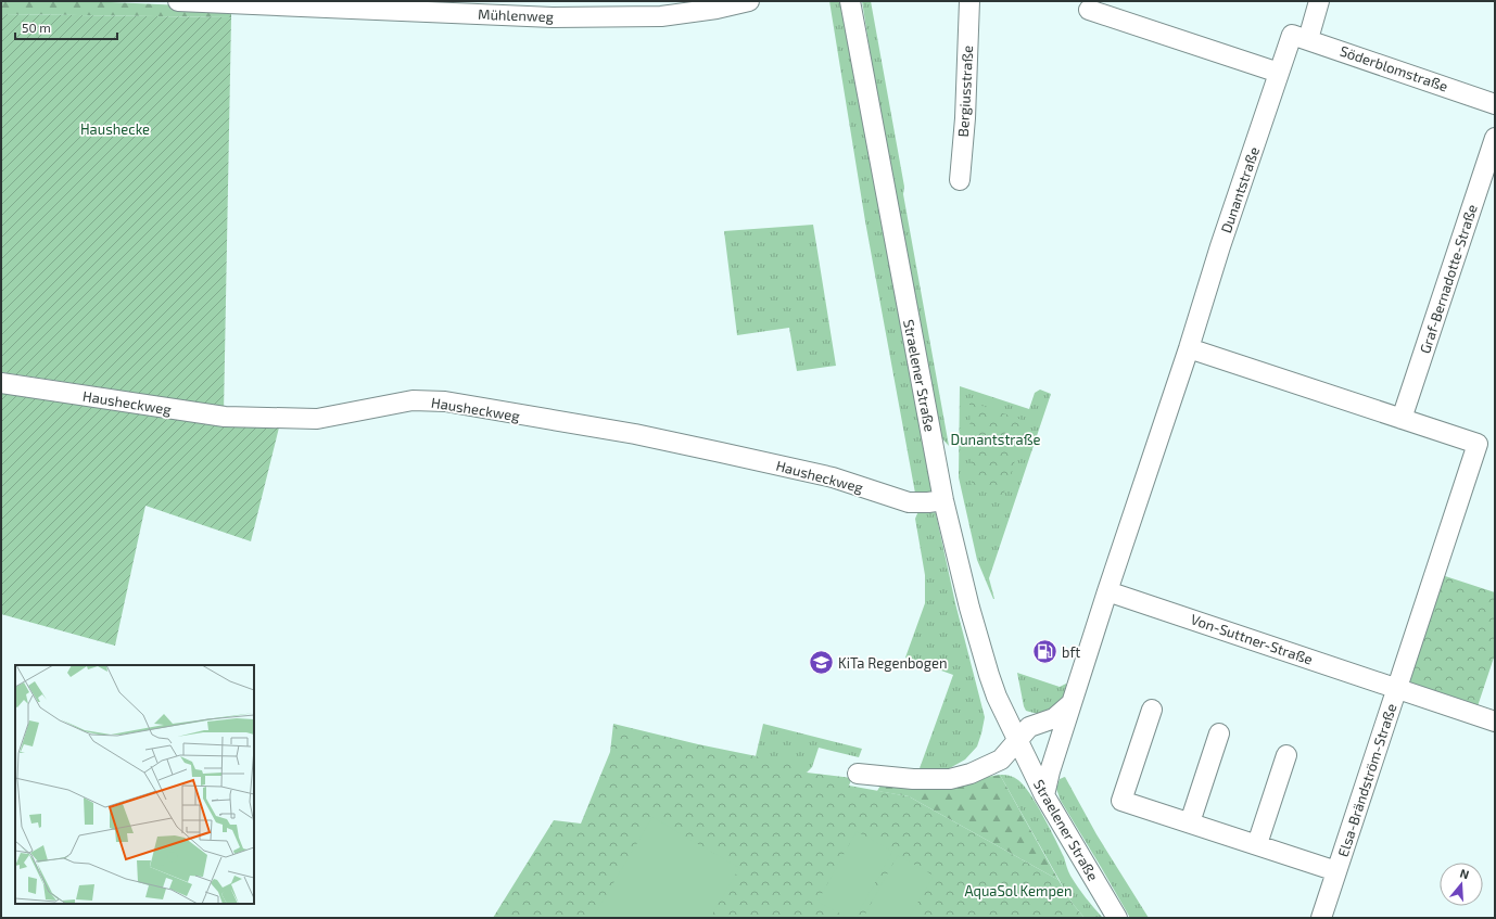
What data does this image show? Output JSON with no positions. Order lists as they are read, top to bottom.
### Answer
{
  "streets": {
    "street": [
      "Mühlenweg",
      "Söderblomstraße",
      "Bergiusstraße",
      "Dunantstraße",
      "Graf-Bernadotte-Straße",
      "Straelener Straße",
      "Hausheckweg",
      "Von-Suttner-Straße",
      "Elsa-Brändström-Straße"
    ]
  },
  "crossings": [
    ["Söderblomstraße", "Dunantstraße"],
    ["Dunantstraße", "Straelener Straße"],
    ["Dunantstraße", "Von-Suttner-Straße"],
    ["Straelener Straße", "Hausheckweg"],
    ["Von-Suttner-Straße", "Elsa-Brändström-Straße"]
  ],
  "parks": ["Haushecke", "Dunantstraße", "AquaSol Kempen"],
  "places": {
    "fuel station": ["bft"],
    "school or university": ["KiTa Regenbogen"]
  },
  "scale_bar": "50 m",
  "north": "top"
}
